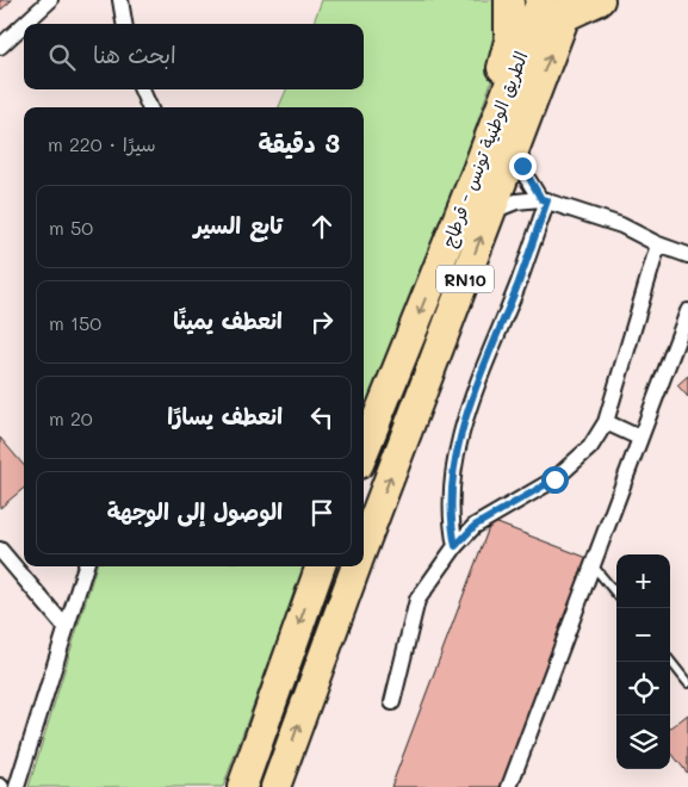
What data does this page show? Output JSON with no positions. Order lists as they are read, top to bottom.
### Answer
{
  "streets": {
    "highway": ["الطريق الوطنية تونس - قرطاج", "RN10"]
  },
  "page": {
    "search": "ابحث هنا",
    "heading": ["3 دقيقة", "سيرًا · 220 m"],
    "list": [
      ["تابع السير", "50 m"],
      ["انعطف يمينًا", "150 m"],
      ["انعطف يسارًا", "20 m"],
      "الوصول إلى الوجهة"
    ],
    "map_buttons": ["+", "−"]
  }
}
